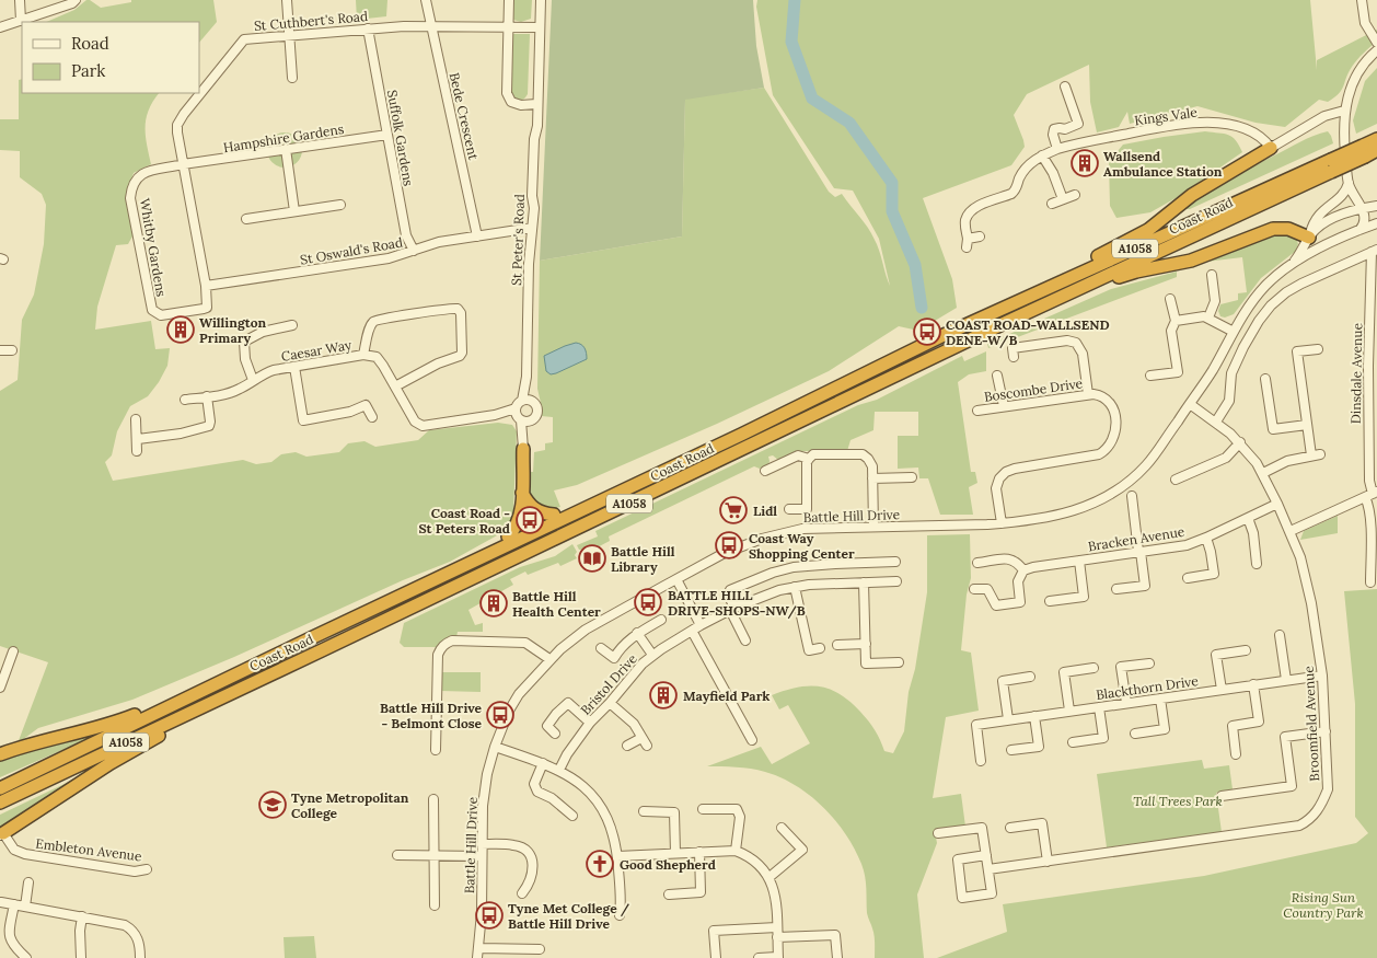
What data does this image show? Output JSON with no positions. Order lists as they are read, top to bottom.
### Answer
{
  "streets": {
    "highway": ["Coast Road", "A1058"],
    "street": [
      "St Cuthbert's Road",
      "Bede Crescent",
      "Kings Vale",
      "Hampshire Gardens",
      "Suffolk Gardens",
      "St Peter's Road",
      "Whitby Gardens",
      "St Oswald's Road",
      "Caesar Way",
      "Dinsdale Avenue",
      "Boscombe Drive",
      "Battle Hill Drive",
      "Bracken Avenue",
      "Bristol Drive",
      "Blackthorn Drive",
      "Broomfield Avenue",
      "Embleton Avenue"
    ]
  },
  "crossings": [
    ["St Cuthbert's Road", "Bede Crescent"],
    ["St Cuthbert's Road", "Hampshire Gardens"],
    ["St Cuthbert's Road", "Suffolk Gardens"],
    ["St Cuthbert's Road", "St Peter's Road"],
    ["St Cuthbert's Road", "Whitby Gardens"],
    ["St Cuthbert's Road", "St Oswald's Road"],
    ["Bede Crescent", "St Oswald's Road"],
    ["Hampshire Gardens", "Suffolk Gardens"],
    ["Hampshire Gardens", "Whitby Gardens"],
    ["Suffolk Gardens", "St Oswald's Road"],
    ["St Peter's Road", "St Oswald's Road"],
    ["St Peter's Road", "Caesar Way"],
    ["Boscombe Drive", "Battle Hill Drive"],
    ["Battle Hill Drive", "Broomfield Avenue"],
    ["Bracken Avenue", "Broomfield Avenue"],
    ["Blackthorn Drive", "Broomfield Avenue"]
  ],
  "parks": ["Tall Trees Park", "Rising Sun Country Park"],
  "places": {
    "building": [
      "Wallsend Ambulance Station",
      "Willington Primary",
      "Battle Hill Health Center",
      "Mayfield Park"
    ],
    "bus stop": [
      "COAST ROAD-WALLSEND DENE-W/B",
      "Coast Road - St Peters Road",
      "Coast Way Shopping Center",
      "BATTLE HILL DRIVE-SHOPS-NW/B",
      "Battle Hill Drive - Belmont Close",
      "Tyne Met College / Battle Hill Drive"
    ],
    "supermarket": ["Lidl"],
    "library": ["Battle Hill Library"],
    "school or university": ["Tyne Metropolitan College"],
    "church": ["Good Shepherd"]
  },
  "legend": ["Road", "Park"]
}
